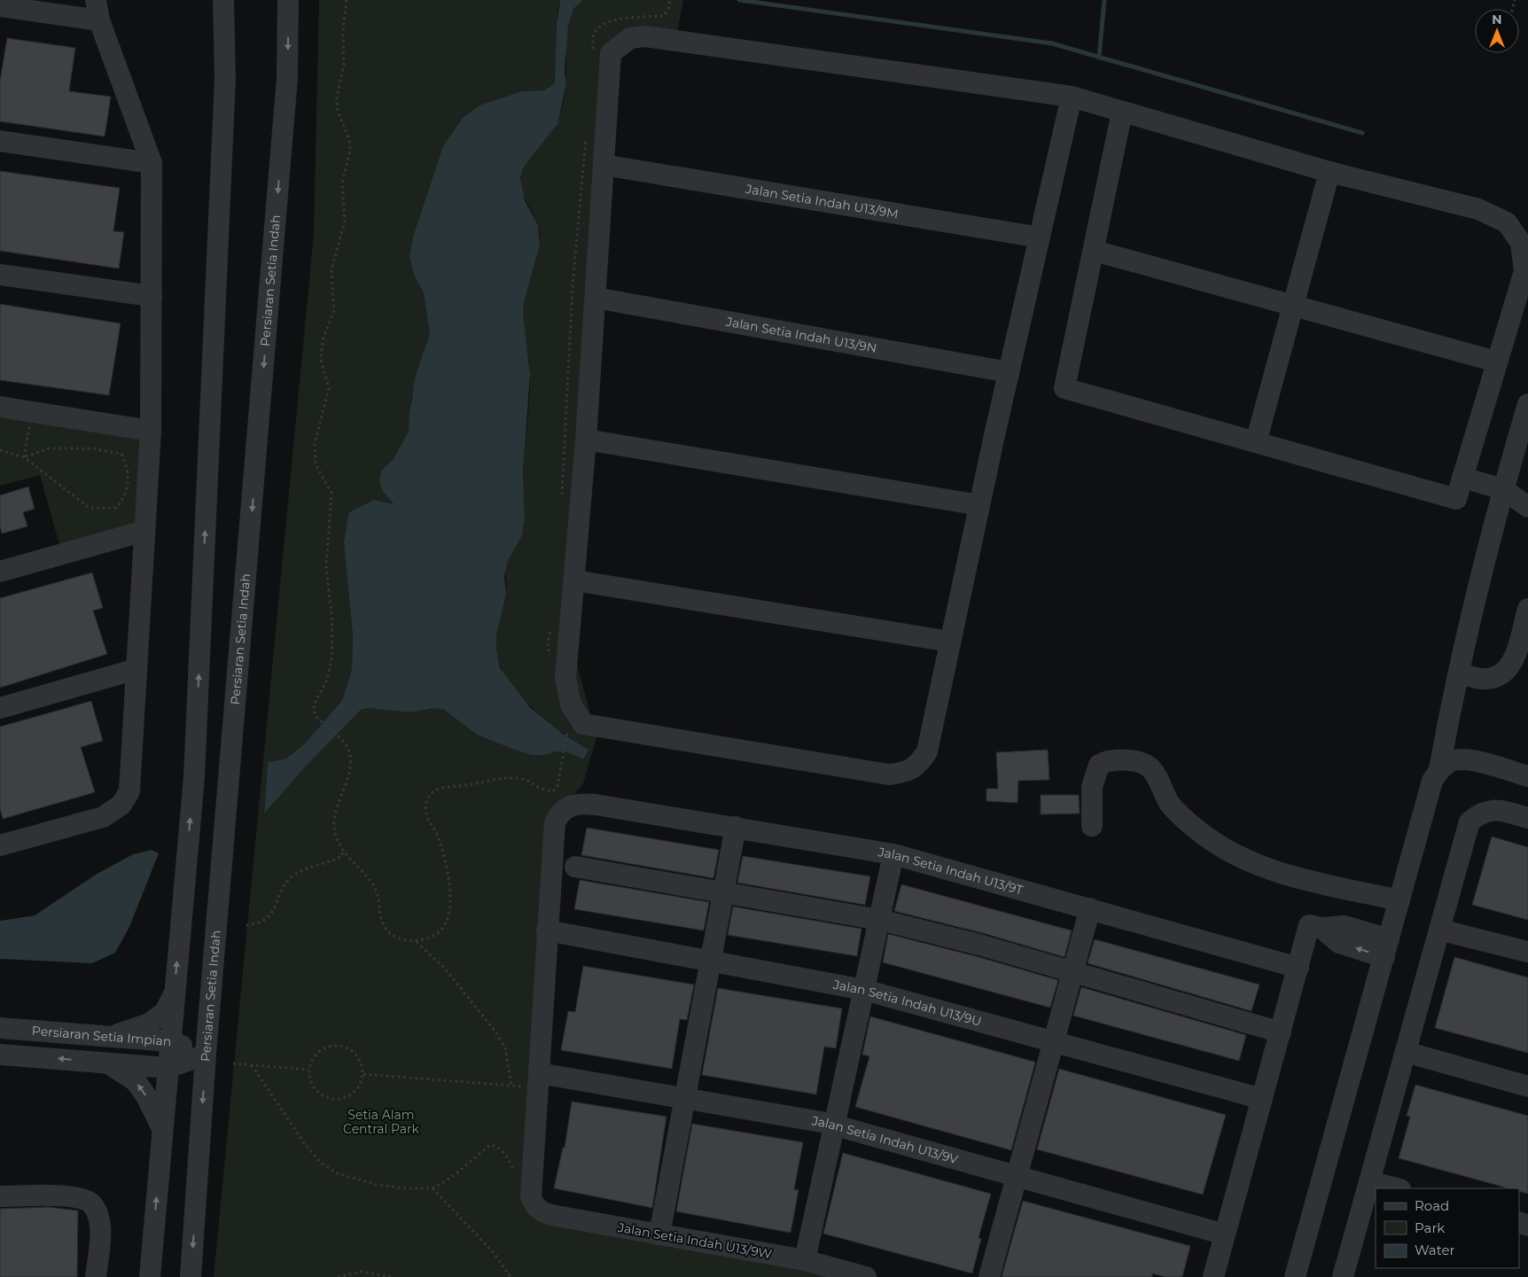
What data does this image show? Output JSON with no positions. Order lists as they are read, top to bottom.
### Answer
{
  "streets": {
    "street": [
      "Jalan Setia Indah U13/9M",
      "Persiaran Setia Indah",
      "Jalan Setia Indah U13/9N",
      "Jalan Setia Indah U13/9T",
      "Jalan Setia Indah U13/9U",
      "Persiaran Setia Impian",
      "Jalan Setia Indah U13/9V",
      "Jalan Setia Indah U13/9W"
    ]
  },
  "crossings": [
    ["Persiaran Setia Indah", "Persiaran Setia Impian"],
    ["Jalan Setia Indah U13/9T", "Jalan Setia Indah U13/9U"],
    ["Jalan Setia Indah U13/9T", "Jalan Setia Indah U13/9V"],
    ["Jalan Setia Indah U13/9T", "Jalan Setia Indah U13/9W"]
  ],
  "parks": ["Setia Alam Central Park"],
  "legend": ["Road", "Park", "Water"],
  "north": "top"
}
